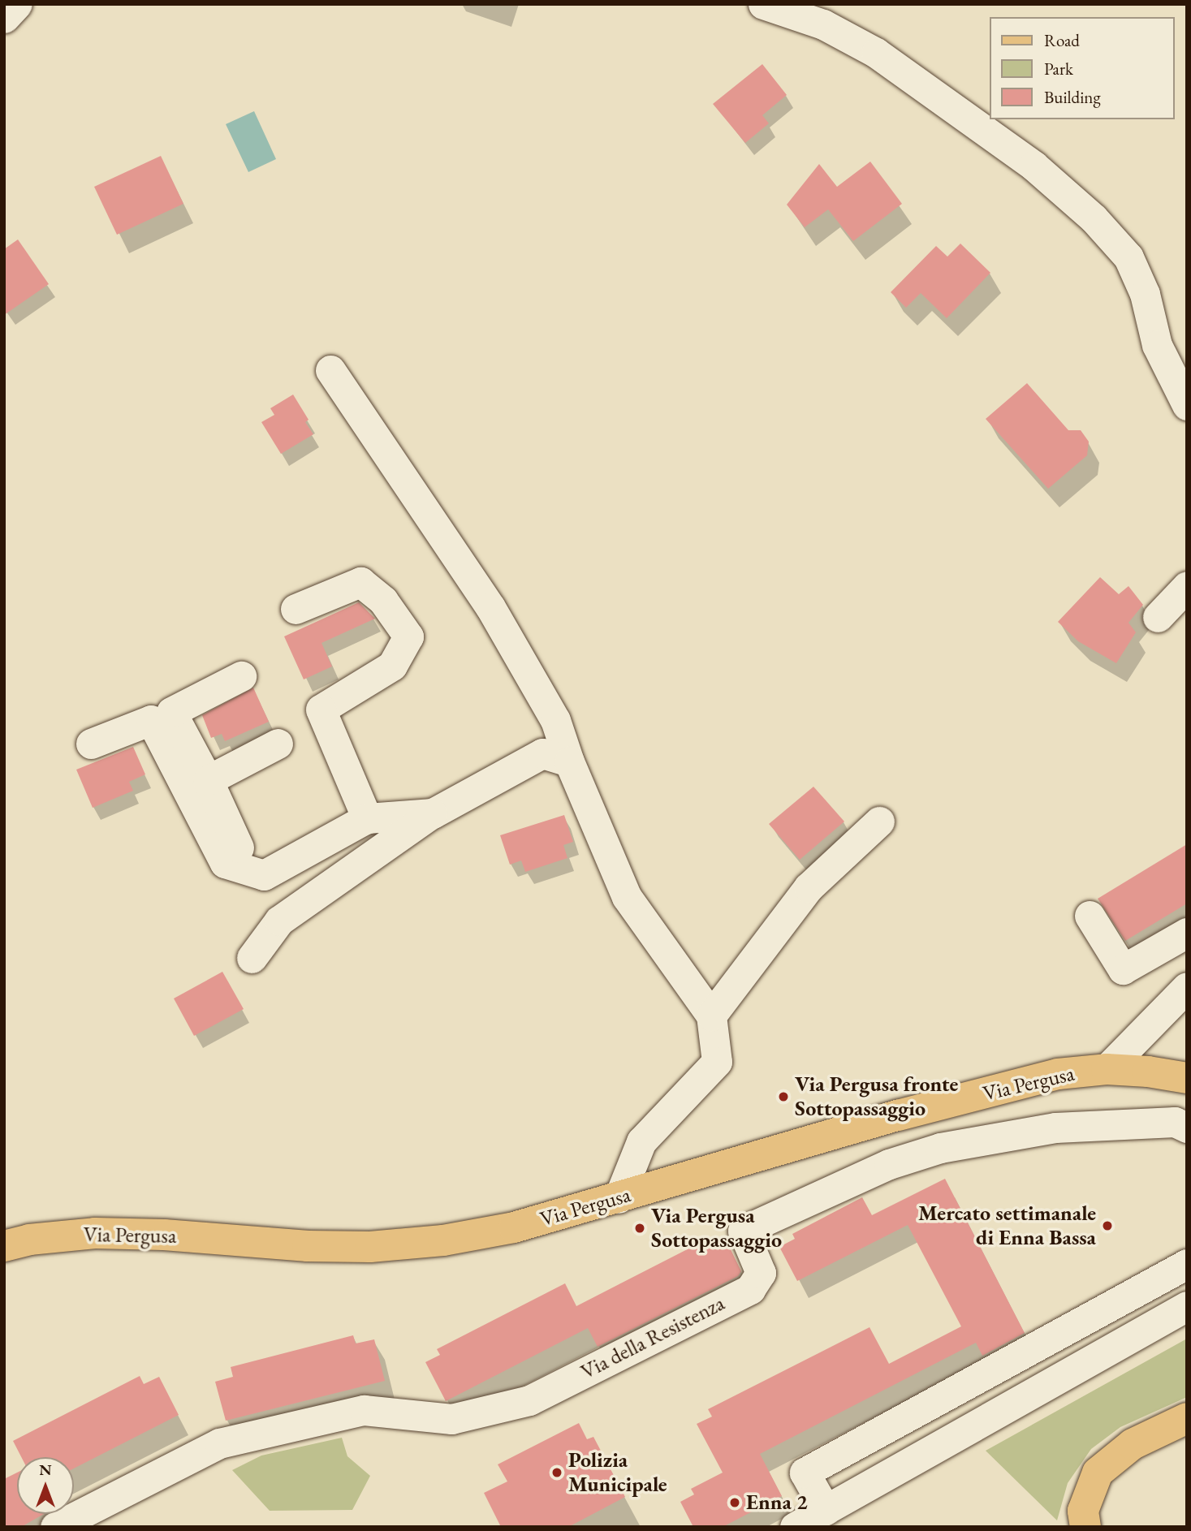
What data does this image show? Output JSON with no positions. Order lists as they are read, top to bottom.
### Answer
{
  "streets": {
    "main road": ["Via Pergusa"],
    "street": ["Via della Resistenza"]
  },
  "places": [
    "Via Pergusa fronte Sottopassaggio",
    "Mercato settimanale di Enna Bassa",
    "Via Pergusa Sottopassaggio",
    "Polizia Municipale",
    "Enna 2"
  ],
  "legend": ["Road", "Park", "Building"],
  "north": "top"
}
